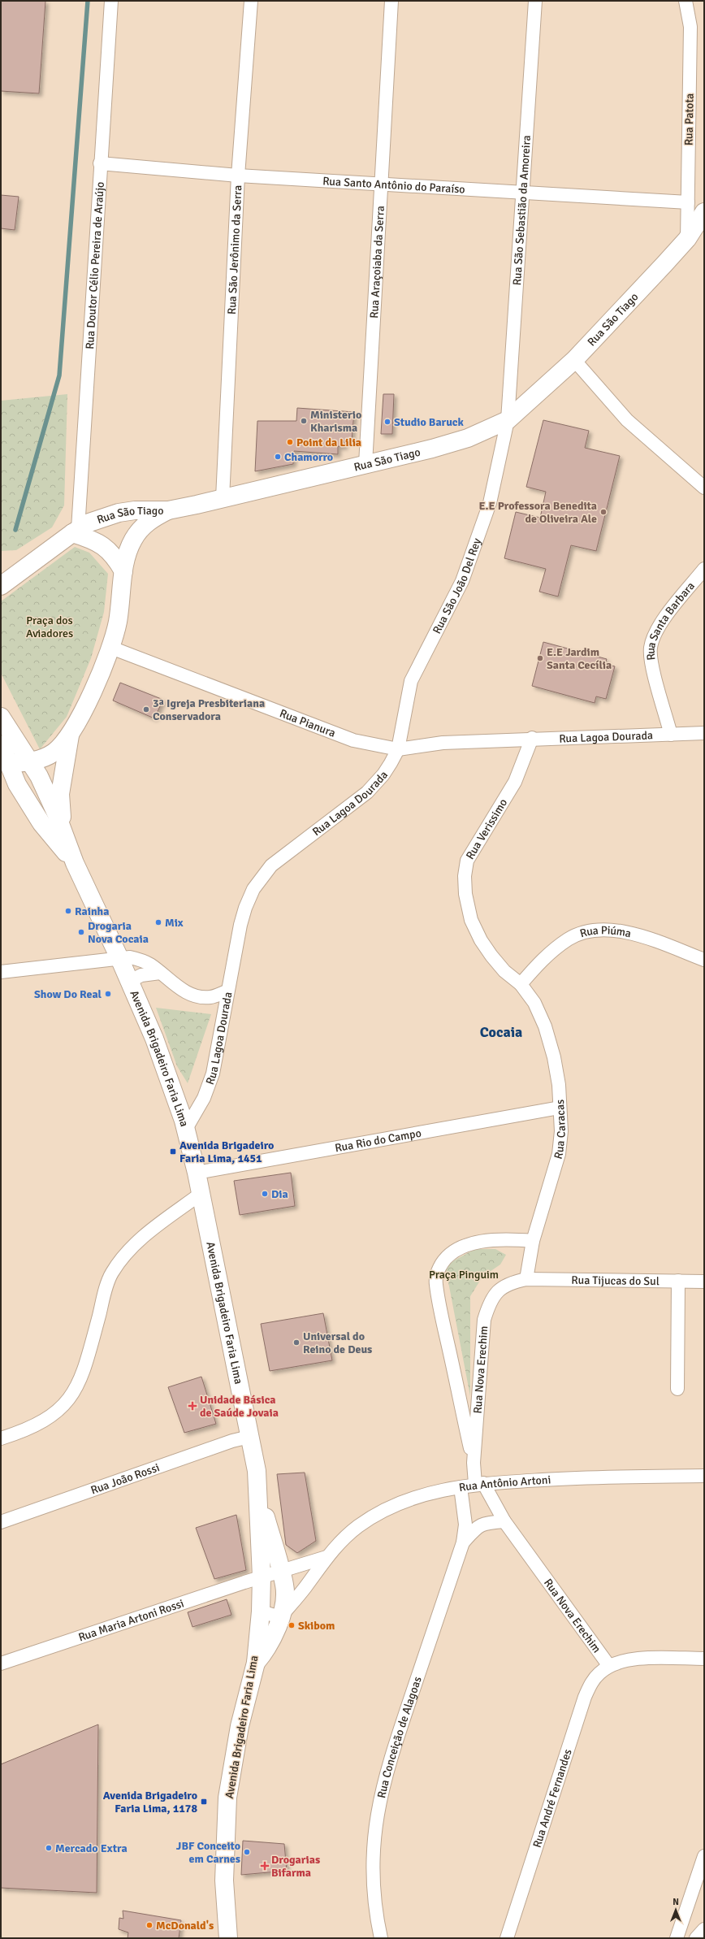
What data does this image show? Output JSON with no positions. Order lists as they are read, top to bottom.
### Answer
{
  "streets": {
    "main road": ["Rua São Tiago", "Avenida Brigadeiro Faria Lima"],
    "street": [
      "Rua Patota",
      "Rua Santo Antônio do Paraíso",
      "Rua São Sebastião da Amoreira",
      "Rua São Jerônimo da Serra",
      "Rua Araçoiaba da Serra",
      "Rua Doutor Célio Pereira de Araújo",
      "Rua São João Del Rey",
      "Rua Santa Barbara",
      "Rua Pianura",
      "Rua Lagoa Dourada",
      "Rua Verissimo",
      "Rua Piúma",
      "Rua Caracas",
      "Rua Rio do Campo",
      "Rua Tijucas do Sul",
      "Rua Nova Erechim",
      "Rua João Rossi",
      "Rua Antônio Artoni",
      "Rua Maria Artoni Rossi",
      "Rua Conceição de Alagoas",
      "Rua André Fernandes"
    ]
  },
  "crossings": [
    ["Rua Patota", "Rua Santo Antônio do Paraíso"],
    ["Rua Patota", "Rua São Tiago"],
    ["Rua Santo Antônio do Paraíso", "Rua São Sebastião da Amoreira"],
    ["Rua Santo Antônio do Paraíso", "Rua São Jerônimo da Serra"],
    ["Rua Santo Antônio do Paraíso", "Rua Araçoiaba da Serra"],
    ["Rua Santo Antônio do Paraíso", "Rua Doutor Célio Pereira de Araújo"],
    ["Rua São Sebastião da Amoreira", "Rua São Tiago"],
    ["Rua São Sebastião da Amoreira", "Rua São João Del Rey"],
    ["Rua São Jerônimo da Serra", "Rua São Tiago"],
    ["Rua Araçoiaba da Serra", "Rua São Tiago"],
    ["Rua Doutor Célio Pereira de Araújo", "Rua São Tiago"],
    ["Rua São Tiago", "Rua São João Del Rey"],
    ["Rua São João Del Rey", "Rua Pianura"],
    ["Rua São João Del Rey", "Rua Lagoa Dourada"],
    ["Rua Santa Barbara", "Rua Lagoa Dourada"],
    ["Rua Pianura", "Rua Lagoa Dourada"],
    ["Rua Lagoa Dourada", "Rua Verissimo"],
    ["Rua Lagoa Dourada", "Avenida Brigadeiro Faria Lima"],
    ["Rua Verissimo", "Rua Piúma"],
    ["Rua Verissimo", "Rua Caracas"],
    ["Rua Piúma", "Rua Caracas"],
    ["Avenida Brigadeiro Faria Lima", "Rua Rio do Campo"],
    ["Avenida Brigadeiro Faria Lima", "Rua João Rossi"],
    ["Avenida Brigadeiro Faria Lima", "Rua Antônio Artoni"],
    ["Avenida Brigadeiro Faria Lima", "Rua Maria Artoni Rossi"],
    ["Rua Caracas", "Rua Rio do Campo"],
    ["Rua Caracas", "Rua Tijucas do Sul"],
    ["Rua Caracas", "Rua Nova Erechim"],
    ["Rua Tijucas do Sul", "Rua Nova Erechim"],
    ["Rua Nova Erechim", "Rua Antônio Artoni"],
    ["Rua Nova Erechim", "Rua Conceição de Alagoas"],
    ["Rua Nova Erechim", "Rua André Fernandes"],
    ["Rua Antônio Artoni", "Rua Maria Artoni Rossi"],
    ["Rua Antônio Artoni", "Rua Conceição de Alagoas"]
  ],
  "districts": ["Cocaia"],
  "parks": ["Praça dos Aviadores", "Praça Pinguim"],
  "places": {
    "other": [
      "Ministerio Kharisma",
      "Studio Baruck",
      "Point da Lilia",
      "Chamorro",
      "E.E Professora Benedita de Oliveira Ale",
      "E.E Jardim Santa Cecília",
      "3ª Igreja Presbiteriana Conservadora",
      "Rainha",
      "Mix",
      "Drogaria Nova Cocaia",
      "Show Do Real",
      "Dia",
      "Universal do Reino de Deus",
      "Skibom",
      "Mercado Extra",
      "JBF Conceito em Carnes",
      "McDonald's"
    ],
    "transit": ["Avenida Brigadeiro Faria Lima, 1451", "Avenida Brigadeiro Faria Lima, 1178"],
    "health": ["Unidade Básica de Saúde Jovaia", "Drogarias Bifarma"]
  },
  "north": "top"
}
